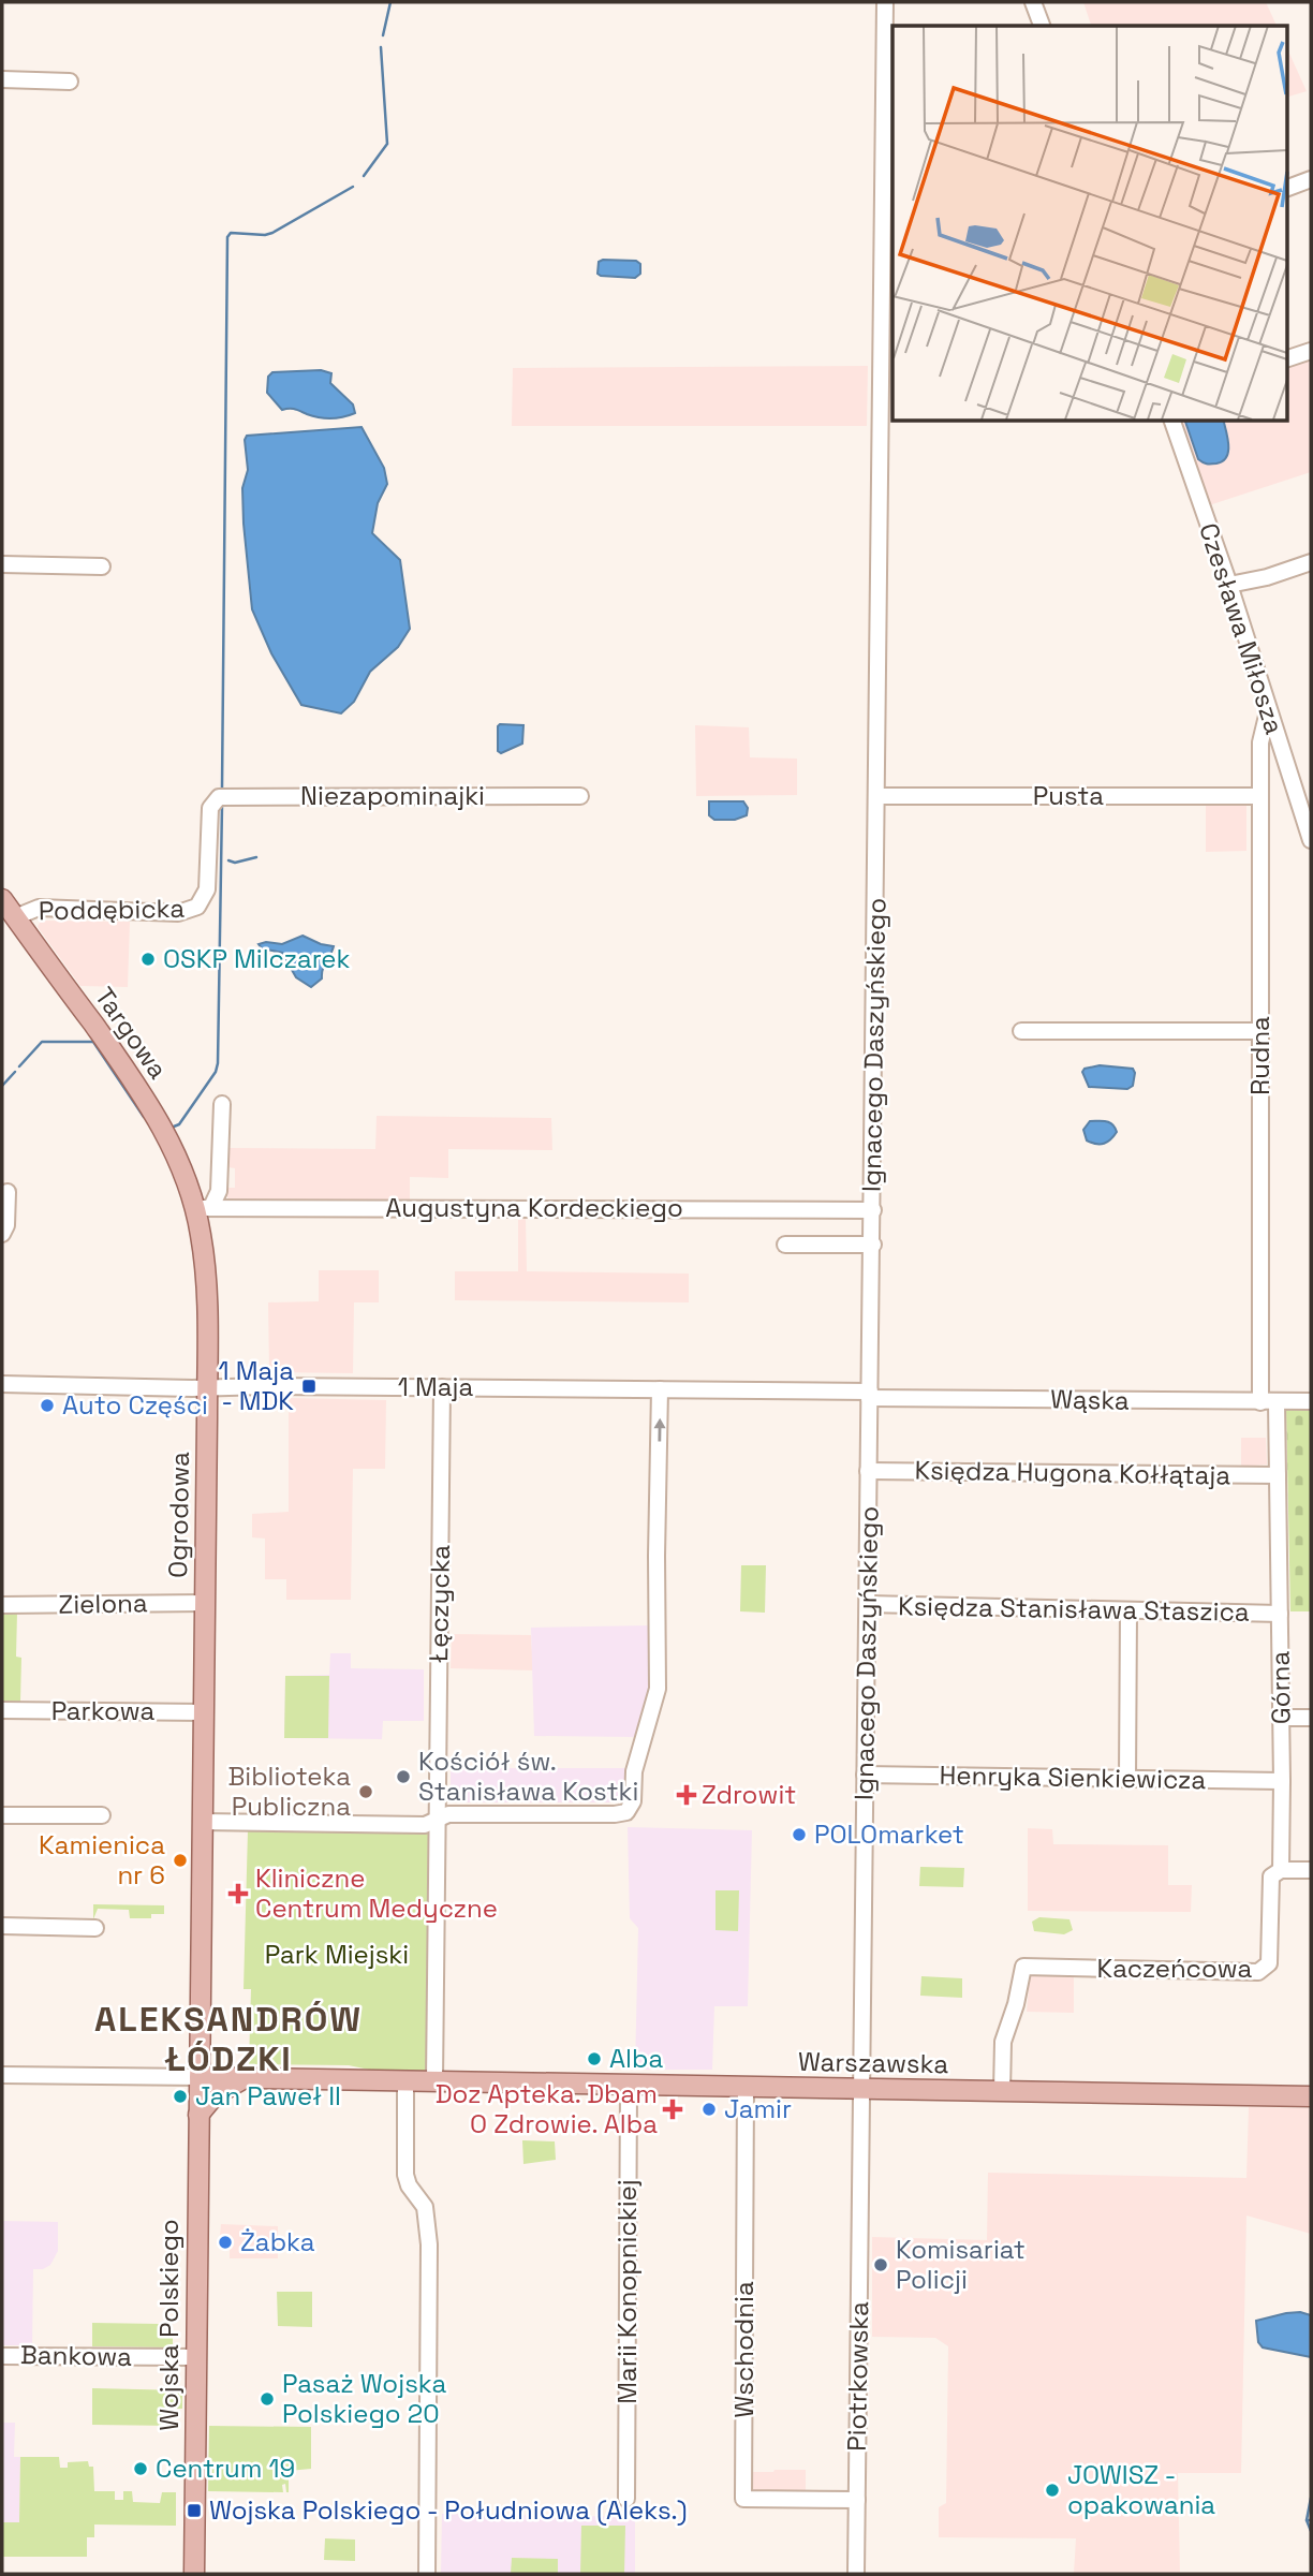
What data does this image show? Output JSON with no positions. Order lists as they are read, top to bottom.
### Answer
{
  "streets": {
    "main road": [
      "Targowa",
      "Ogrodowa",
      "Warszawska",
      "Wojska Polskiego"
    ],
    "street": [
      "Czesława Miłosza",
      "Niezapominajki",
      "Pusta",
      "Poddębicka",
      "Ignacego Daszyńskiego",
      "Rudna",
      "Augustyna Kordeckiego",
      "1 Maja",
      "Wąska",
      "Księdza Hugona Kołłątaja",
      "Zielona",
      "Łęczycka",
      "Księdza Stanisława Staszica",
      "Górna",
      "Parkowa",
      "Henryka Sienkiewicza",
      "Kaczeńcowa",
      "Marii Konopnickiej",
      "Wschodnia",
      "Bankowa",
      "Piotrkowska"
    ]
  },
  "crossings": [
    ["Czesława Miłosza", "Rudna"],
    ["Niezapominajki", "Poddębicka"],
    ["Pusta", "Ignacego Daszyńskiego"],
    ["Pusta", "Rudna"],
    ["Poddębicka", "Targowa"],
    ["Targowa", "Augustyna Kordeckiego"],
    ["Targowa", "Ogrodowa"],
    ["Ignacego Daszyńskiego", "Augustyna Kordeckiego"],
    ["Ignacego Daszyńskiego", "1 Maja"],
    ["Ignacego Daszyńskiego", "Wąska"],
    ["Ignacego Daszyńskiego", "Księdza Hugona Kołłątaja"],
    ["Ignacego Daszyńskiego", "Księdza Stanisława Staszica"],
    ["Ignacego Daszyńskiego", "Henryka Sienkiewicza"],
    ["Ignacego Daszyńskiego", "Warszawska"],
    ["Ignacego Daszyńskiego", "Piotrkowska"],
    ["Rudna", "Wąska"],
    ["Augustyna Kordeckiego", "Ogrodowa"],
    ["1 Maja", "Wąska"],
    ["1 Maja", "Ogrodowa"],
    ["1 Maja", "Łęczycka"],
    ["Księdza Hugona Kołłątaja", "Górna"],
    ["Ogrodowa", "Zielona"],
    ["Ogrodowa", "Parkowa"],
    ["Ogrodowa", "Warszawska"],
    ["Ogrodowa", "Wojska Polskiego"],
    ["Łęczycka", "Warszawska"],
    ["Księdza Stanisława Staszica", "Górna"],
    ["Górna", "Henryka Sienkiewicza"],
    ["Górna", "Kaczeńcowa"],
    ["Kaczeńcowa", "Warszawska"],
    ["Warszawska", "Marii Konopnickiej"],
    ["Warszawska", "Wojska Polskiego"],
    ["Warszawska", "Wschodnia"],
    ["Warszawska", "Piotrkowska"],
    ["Wojska Polskiego", "Bankowa"],
    ["Wschodnia", "Piotrkowska"]
  ],
  "districts": ["ALEKSANDRÓW ŁÓDZKI"],
  "parks": ["Park Miejski"],
  "places": {
    "other": [
      "OSKP Milczarek",
      "Auto Części",
      "Kościół św. Stanisława Kostki",
      "Biblioteka Publiczna",
      "POLOmarket",
      "Kamienica nr 6",
      "Alba",
      "Jan Paweł II",
      "Jamir",
      "Żabka",
      "Komisariat Policji",
      "Pasaż Wojska Polskiego 20",
      "Centrum 19",
      "JOWISZ - opakowania"
    ],
    "transit": ["1 Maja - MDK", "Wojska Polskiego - Południowa (Aleks.)"],
    "health": ["Zdrowit", "Kliniczne Centrum Medyczne", "Doz Apteka. Dbam O Zdrowie. Alba"]
  }
}
